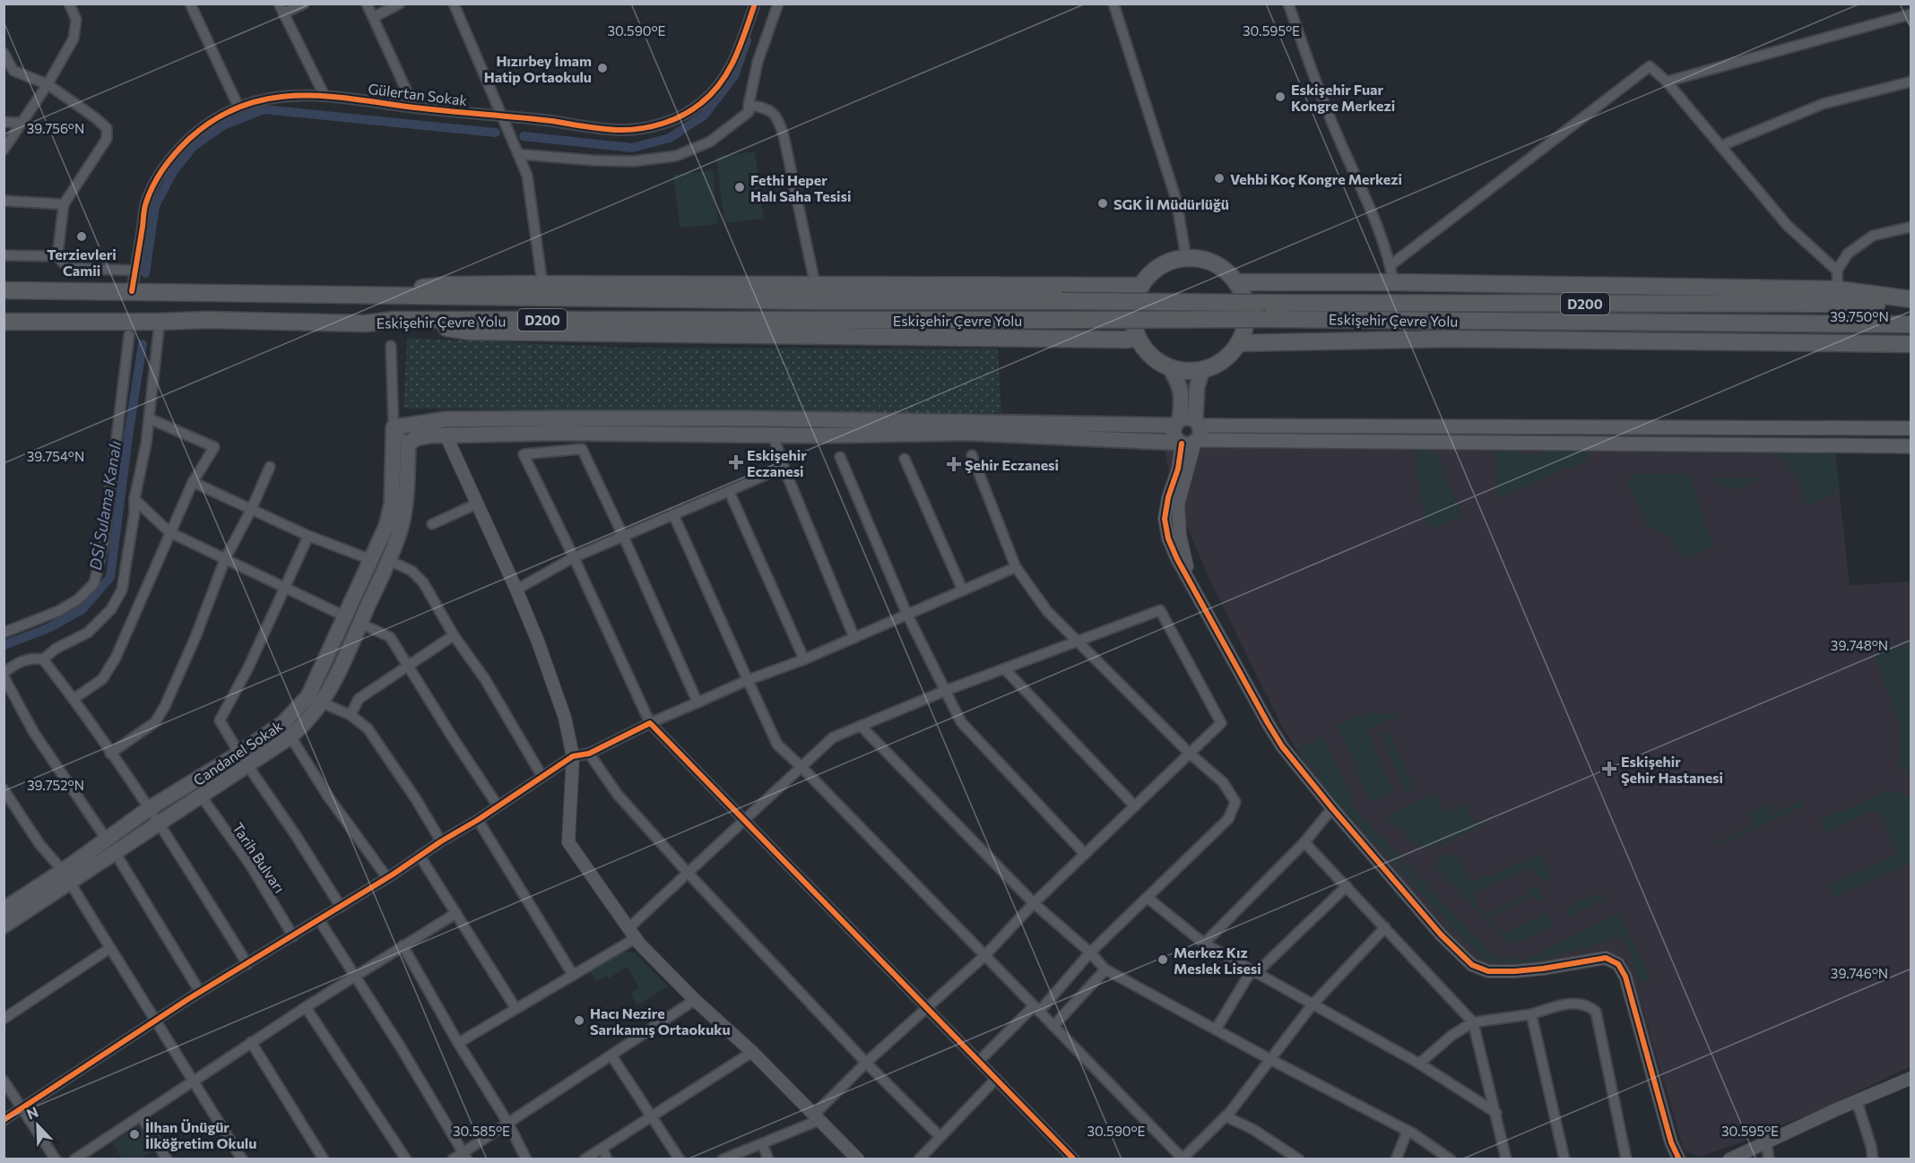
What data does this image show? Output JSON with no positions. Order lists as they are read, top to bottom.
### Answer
{
  "streets": {
    "highway": ["D200", "Eskişehir Çevre Yolu"],
    "main road": ["Candanel Sokak"],
    "street": ["Gülertan Sokak", "Tarih Bulvarı"]
  },
  "crossings": [
    ["Gülertan Sokak", "Eskişehir Çevre Yolu"]
  ],
  "water": ["DSİ Sulama Kanalı"],
  "places": {
    "other": [
      "Hızırbey İmam Hatip Ortaokulu",
      "Eskişehir Fuar Kongre Merkezi",
      "Vehbi Koç Kongre Merkezi",
      "Fethi Heper Halı Saha Tesisi",
      "SGK İl Müdürlüğü",
      "Terzievleri Camii",
      "Merkez Kız Meslek Lisesi",
      "Hacı Nezire Sarıkamış Ortaokuku",
      "İlhan Ünügür İlköğretim Okulu"
    ],
    "health": ["Eskişehir Eczanesi", "Şehir Eczanesi", "Eskişehir Şehir Hastanesi"]
  },
  "north": "top left",
  "coordinates": [
    "30.590°E",
    "30.595°E",
    "39.756°N",
    "39.750°N",
    "39.754°N",
    "39.748°N",
    "39.752°N",
    "39.746°N",
    "30.585°E"
  ]
}
